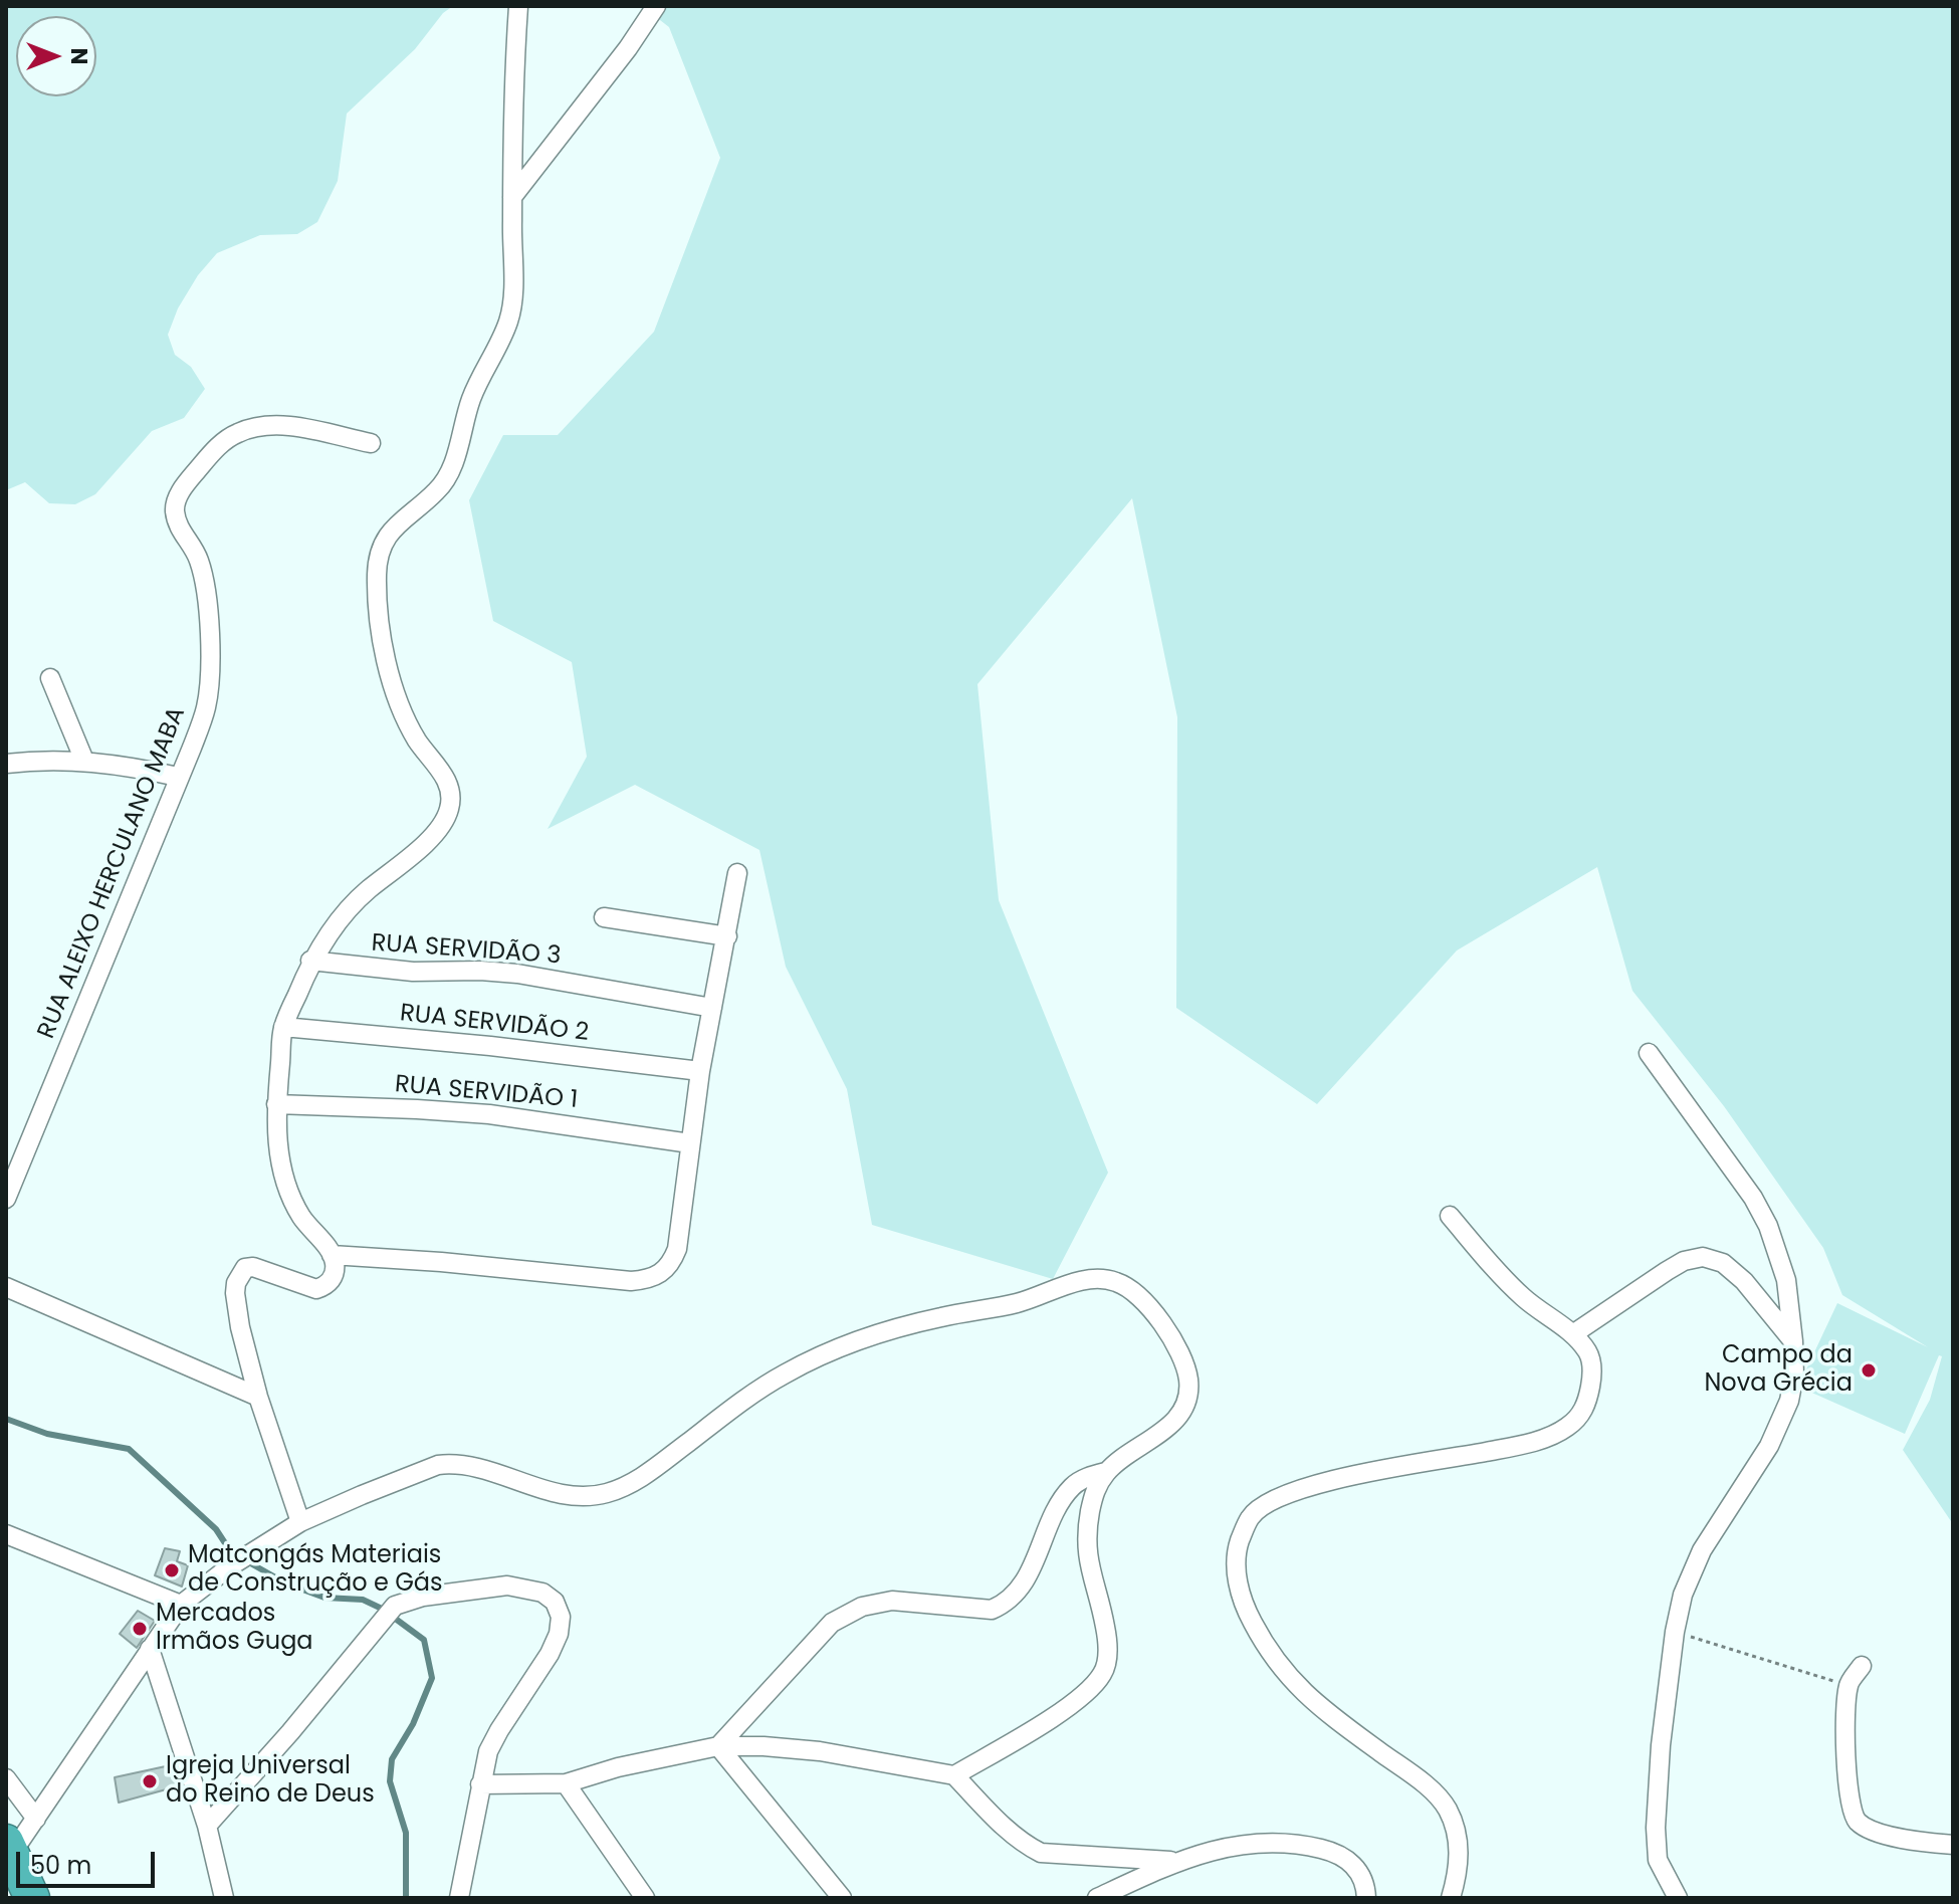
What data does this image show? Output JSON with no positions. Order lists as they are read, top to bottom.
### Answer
{
  "streets": {
    "street": [
      "RUA ALEIXO HERCULANO MABA",
      "RUA SERVIDÃO 3",
      "RUA SERVIDÃO 2",
      "RUA SERVIDÃO 1"
    ]
  },
  "places": [
    "Campo da Nova Grécia",
    "Matcongás Materiais de Construção e Gás",
    "Mercados Irmãos Guga",
    "Igreja Universal do Reino de Deus"
  ],
  "scale_bar": "50 m",
  "north": "right"
}
